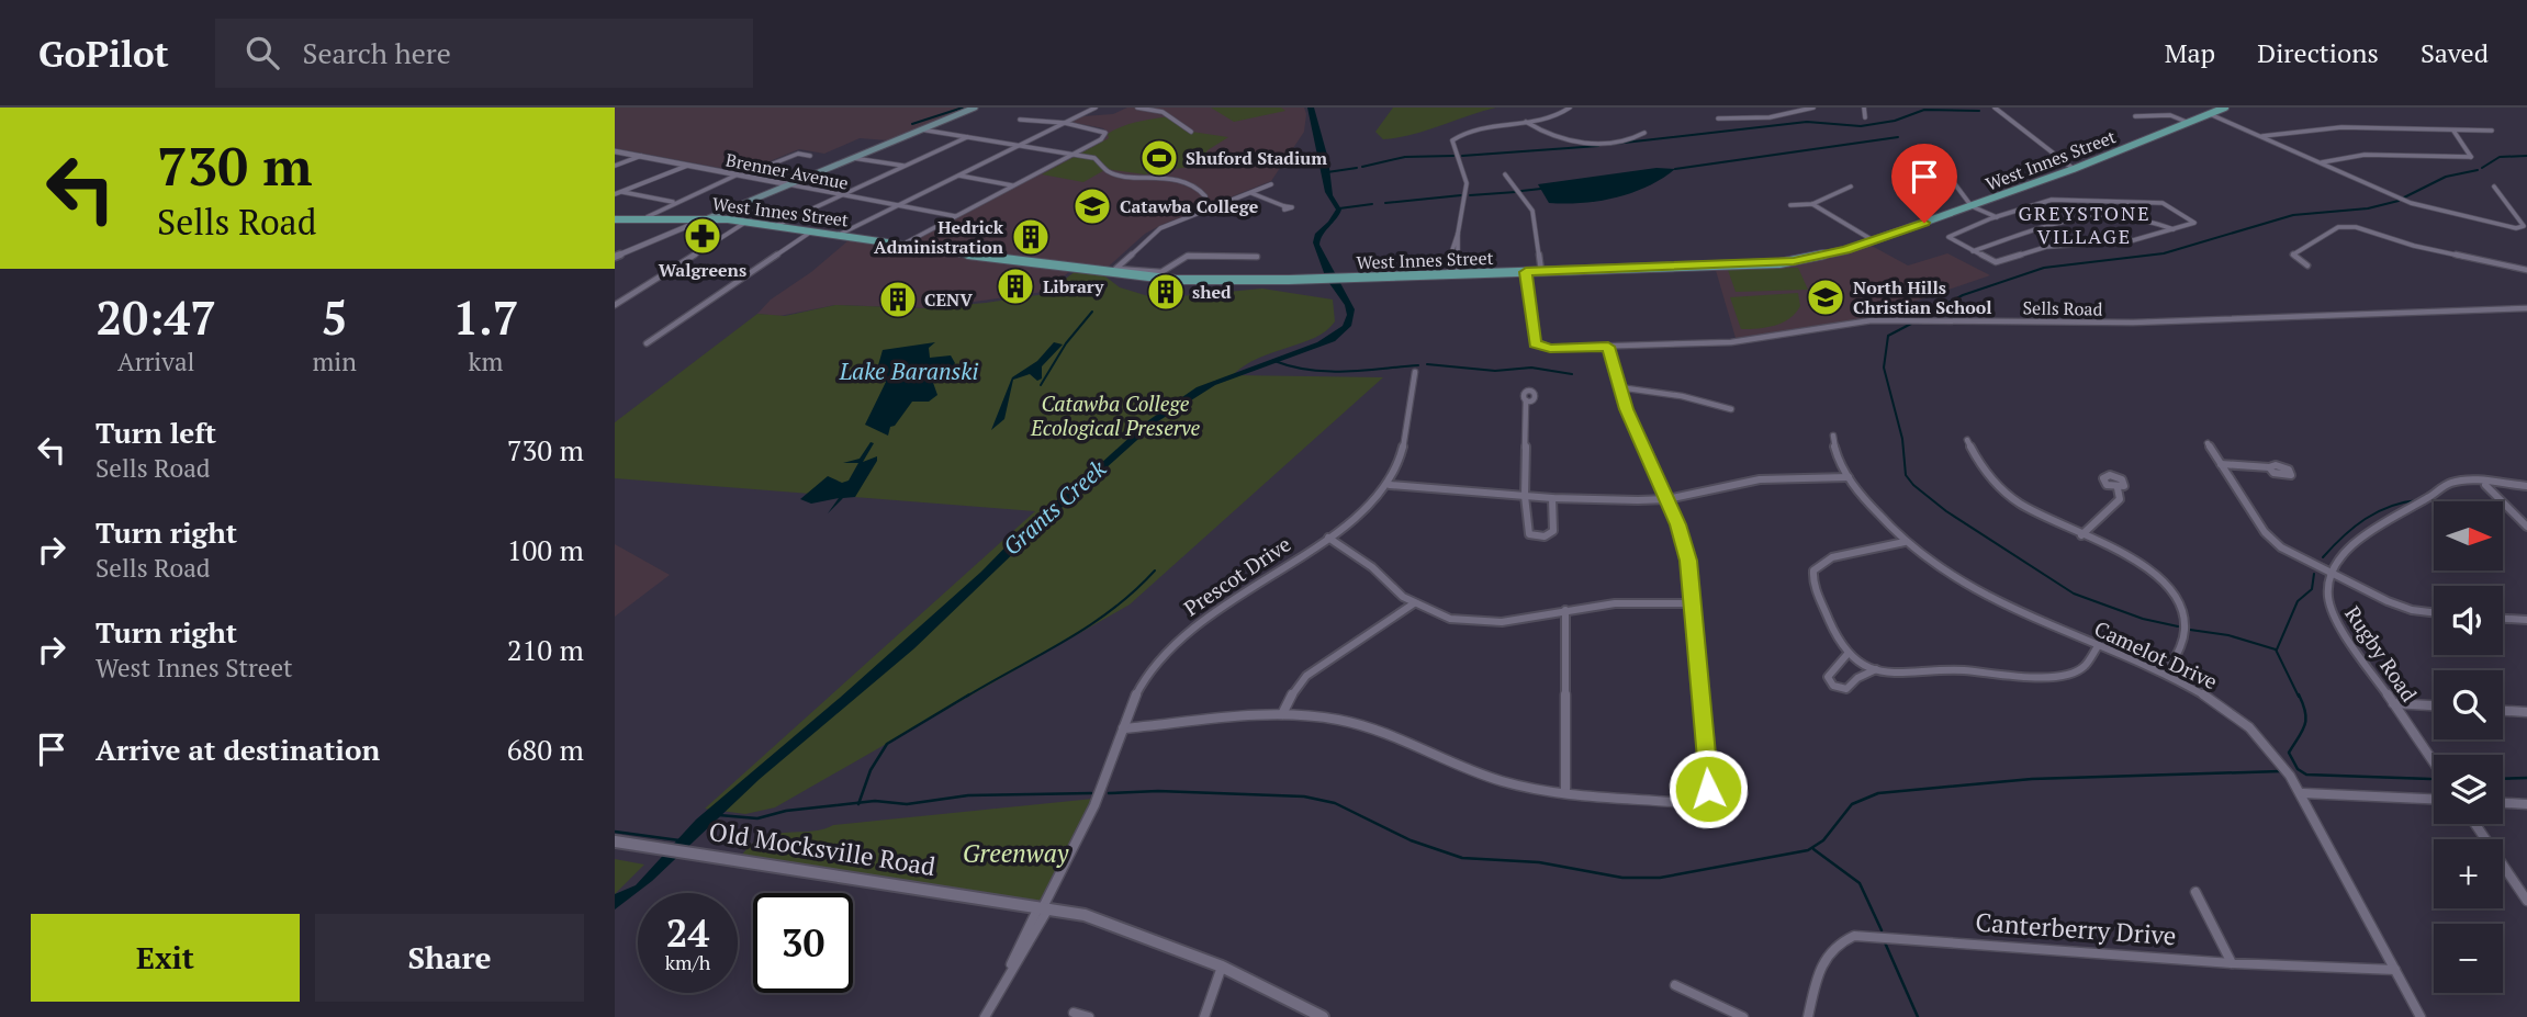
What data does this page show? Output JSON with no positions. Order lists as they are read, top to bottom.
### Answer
{
  "streets": {
    "main road": ["West Innes Street"],
    "street": [
      "Brenner Avenue",
      "Sells Road",
      "Prescot Drive",
      "Rugby Road",
      "Camelot Drive",
      "Old Mocksville Road",
      "Canterberry Drive"
    ]
  },
  "crossings": [
    ["West Innes Street", "Sells Road"],
    ["Prescot Drive", "Old Mocksville Road"],
    ["Camelot Drive", "Canterberry Drive"]
  ],
  "districts": ["GREYSTONE VILLAGE"],
  "water": ["Lake Baranski", "Grants Creek"],
  "parks": ["Catawba College Ecological Preserve", "Greenway"],
  "places": {
    "sports": ["Shuford Stadium"],
    "school or university": ["Catawba College", "North Hills Christian School"],
    "pharmacy": ["Walgreens"],
    "building": [
      "Hedrick Administration",
      "Library",
      "shed",
      "CENV"
    ]
  },
  "north": "right",
  "page": {
    "header": "GoPilot",
    "search": "Search here",
    "nav": ["Map", "Directions", "Saved"],
    "turn": ["730 m", "Sells Road"],
    "eta": [
      "20:47",
      "Arrival",
      "5",
      "min",
      "1.7",
      "km"
    ],
    "list": [
      {
        "name": "Turn left",
        "note": "Sells Road",
        "value": "730 m"
      },
      {
        "name": "Turn right",
        "note": "Sells Road",
        "value": "100 m"
      },
      {
        "name": "Turn right",
        "note": "West Innes Street",
        "value": "210 m"
      },
      {
        "name": "Arrive at destination",
        "value": "680 m"
      }
    ],
    "map_buttons": ["+", "−"],
    "speed": "24 km/h",
    "limit": "30",
    "buttons": ["Exit", "Share"]
  }
}
